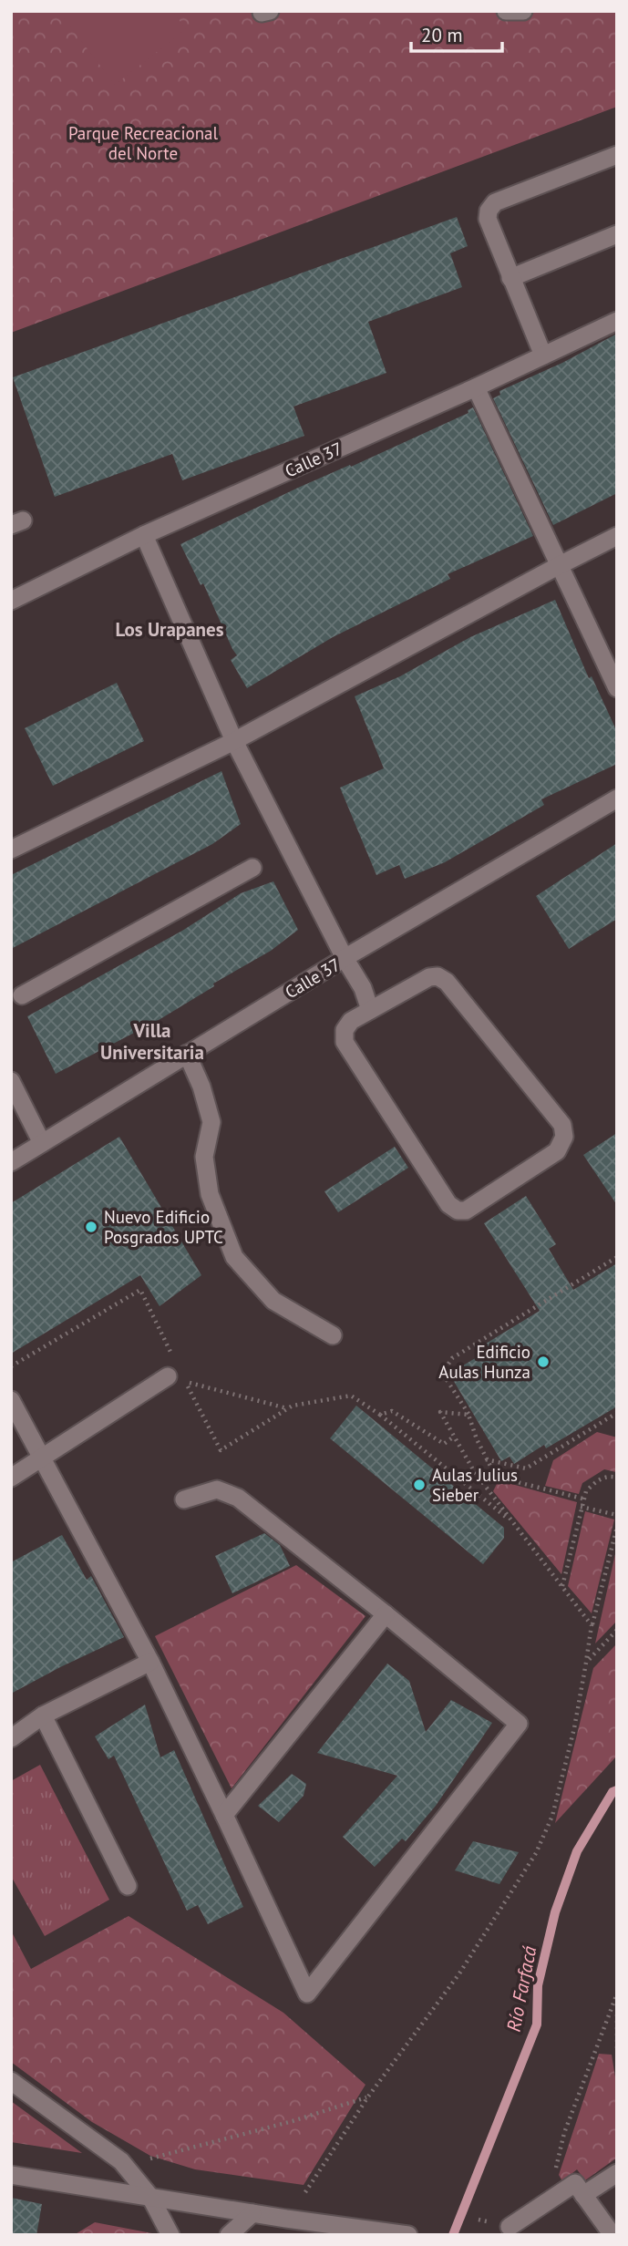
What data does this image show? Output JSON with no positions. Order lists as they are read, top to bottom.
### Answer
{
  "streets": {
    "street": ["Calle 37"]
  },
  "districts": ["Los Urapanes", "Villa Universitaria"],
  "water": ["Río Farfacá"],
  "parks": ["Parque Recreacional del Norte"],
  "places": ["Nuevo Edificio Posgrados UPTC", "Edificio Aulas Hunza", "Aulas Julius Sieber"],
  "scale_bar": "20 m"
}
